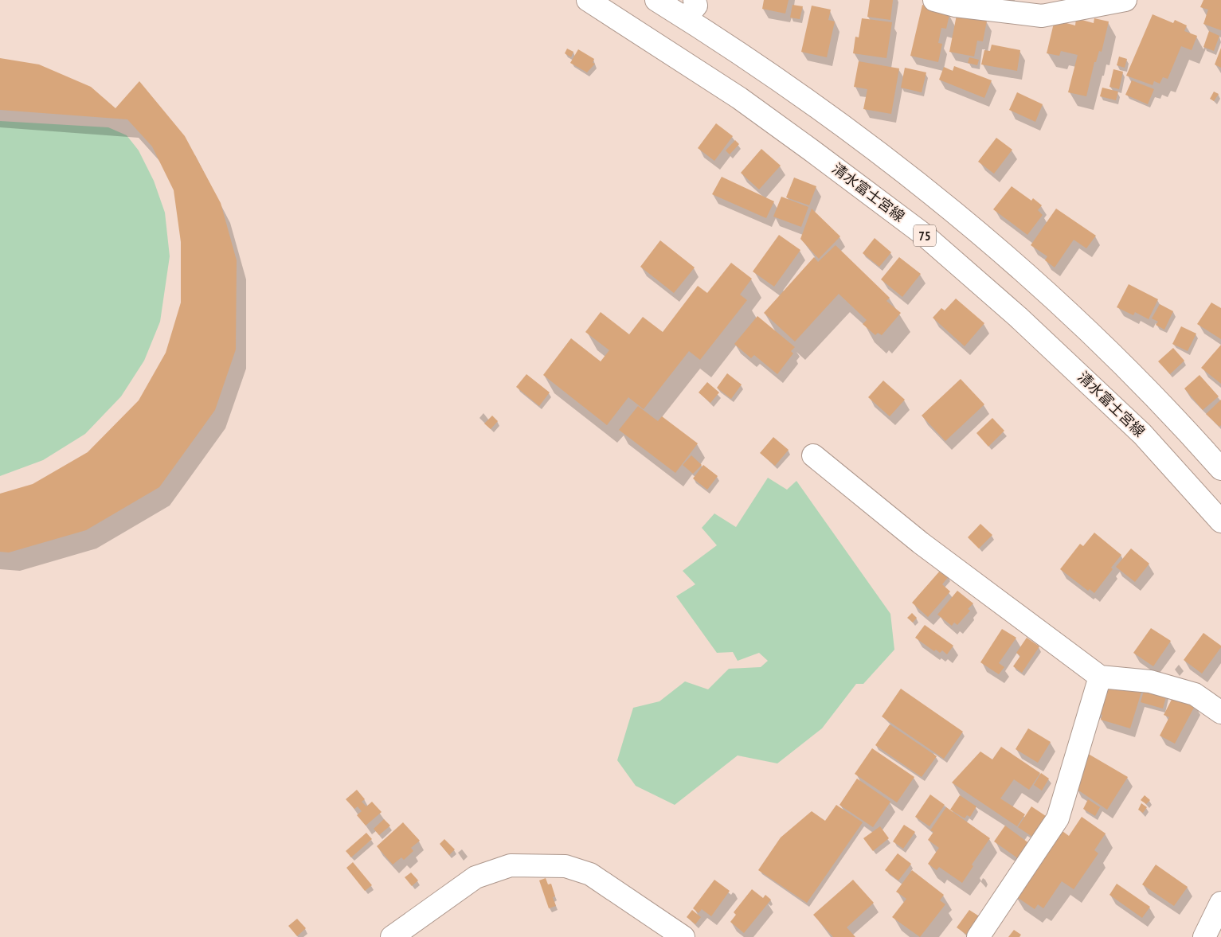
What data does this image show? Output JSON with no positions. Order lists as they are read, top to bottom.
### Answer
{
  "streets": {
    "main road": ["清水富士宮線", "75"]
  }
}
